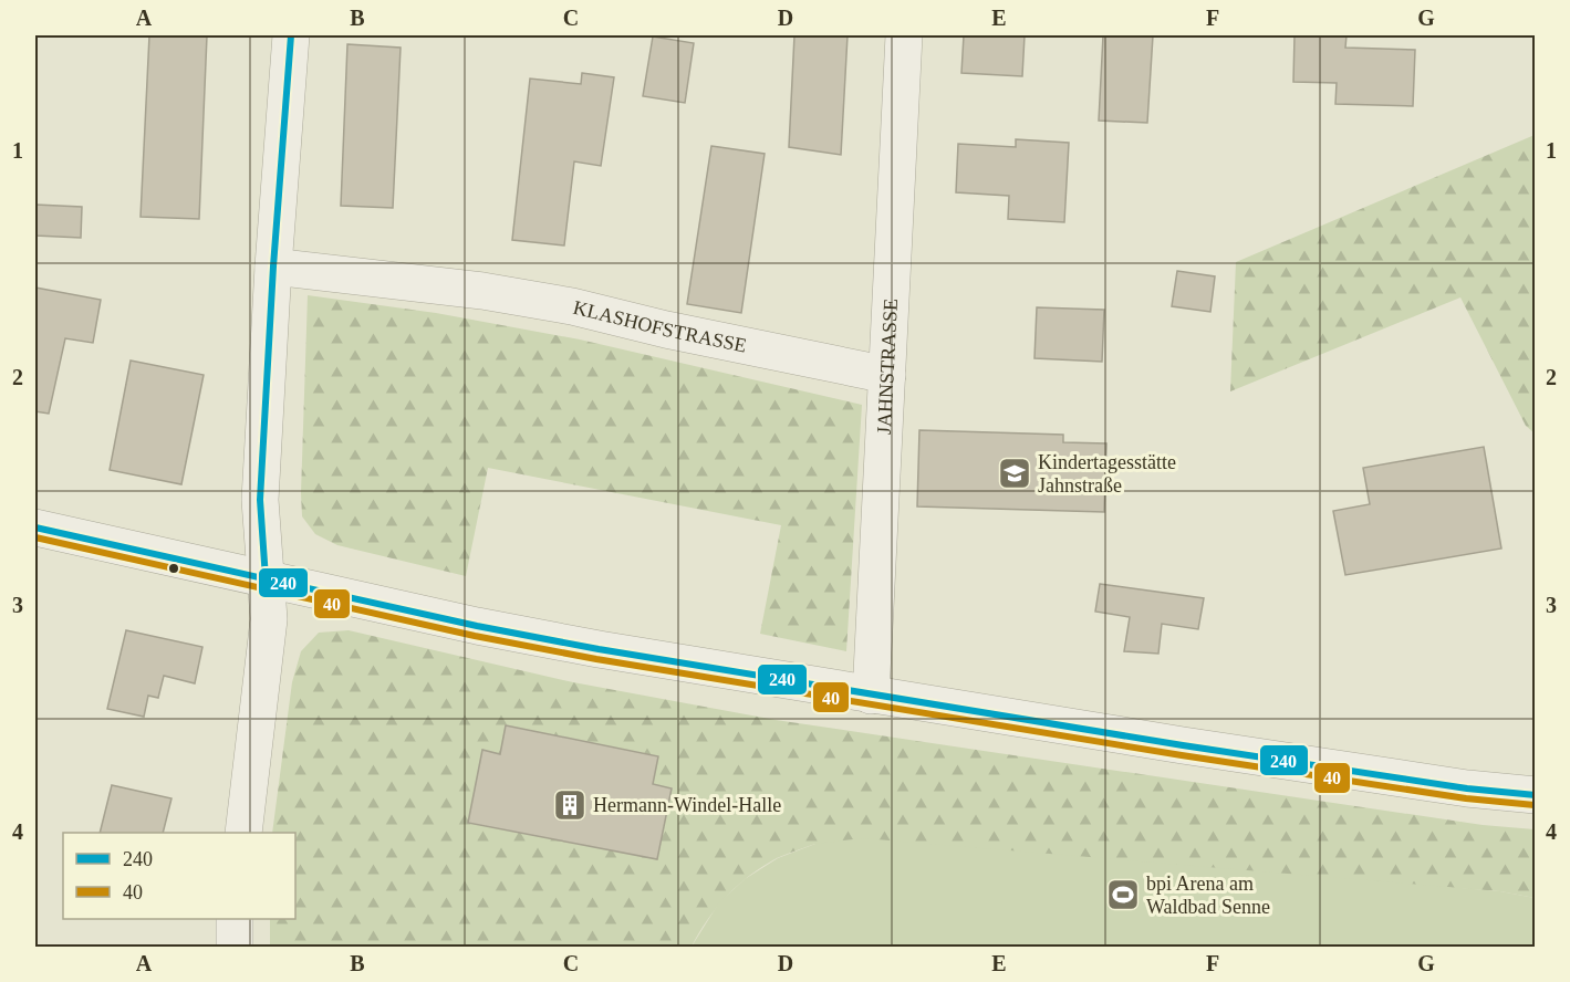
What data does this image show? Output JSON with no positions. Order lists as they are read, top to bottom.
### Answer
{
  "streets": {
    "street": ["KLASHOFSTRASSE", "JAHNSTRASSE"]
  },
  "crossings": [
    ["KLASHOFSTRASSE", "JAHNSTRASSE"]
  ],
  "places": {
    "school or university": ["Kindertagesstätte Jahnstraße"],
    "building": ["Hermann-Windel-Halle"],
    "sports": ["bpi Arena am Waldbad Senne"]
  },
  "lines": ["transit line 240", "transit line 40"],
  "legend": ["240", "40"],
  "grid": {
    "columns": [
      "A",
      "B",
      "C",
      "D",
      "E",
      "F",
      "G"
    ],
    "rows": [
      "1",
      "2",
      "3",
      "4"
    ]
  }
}
